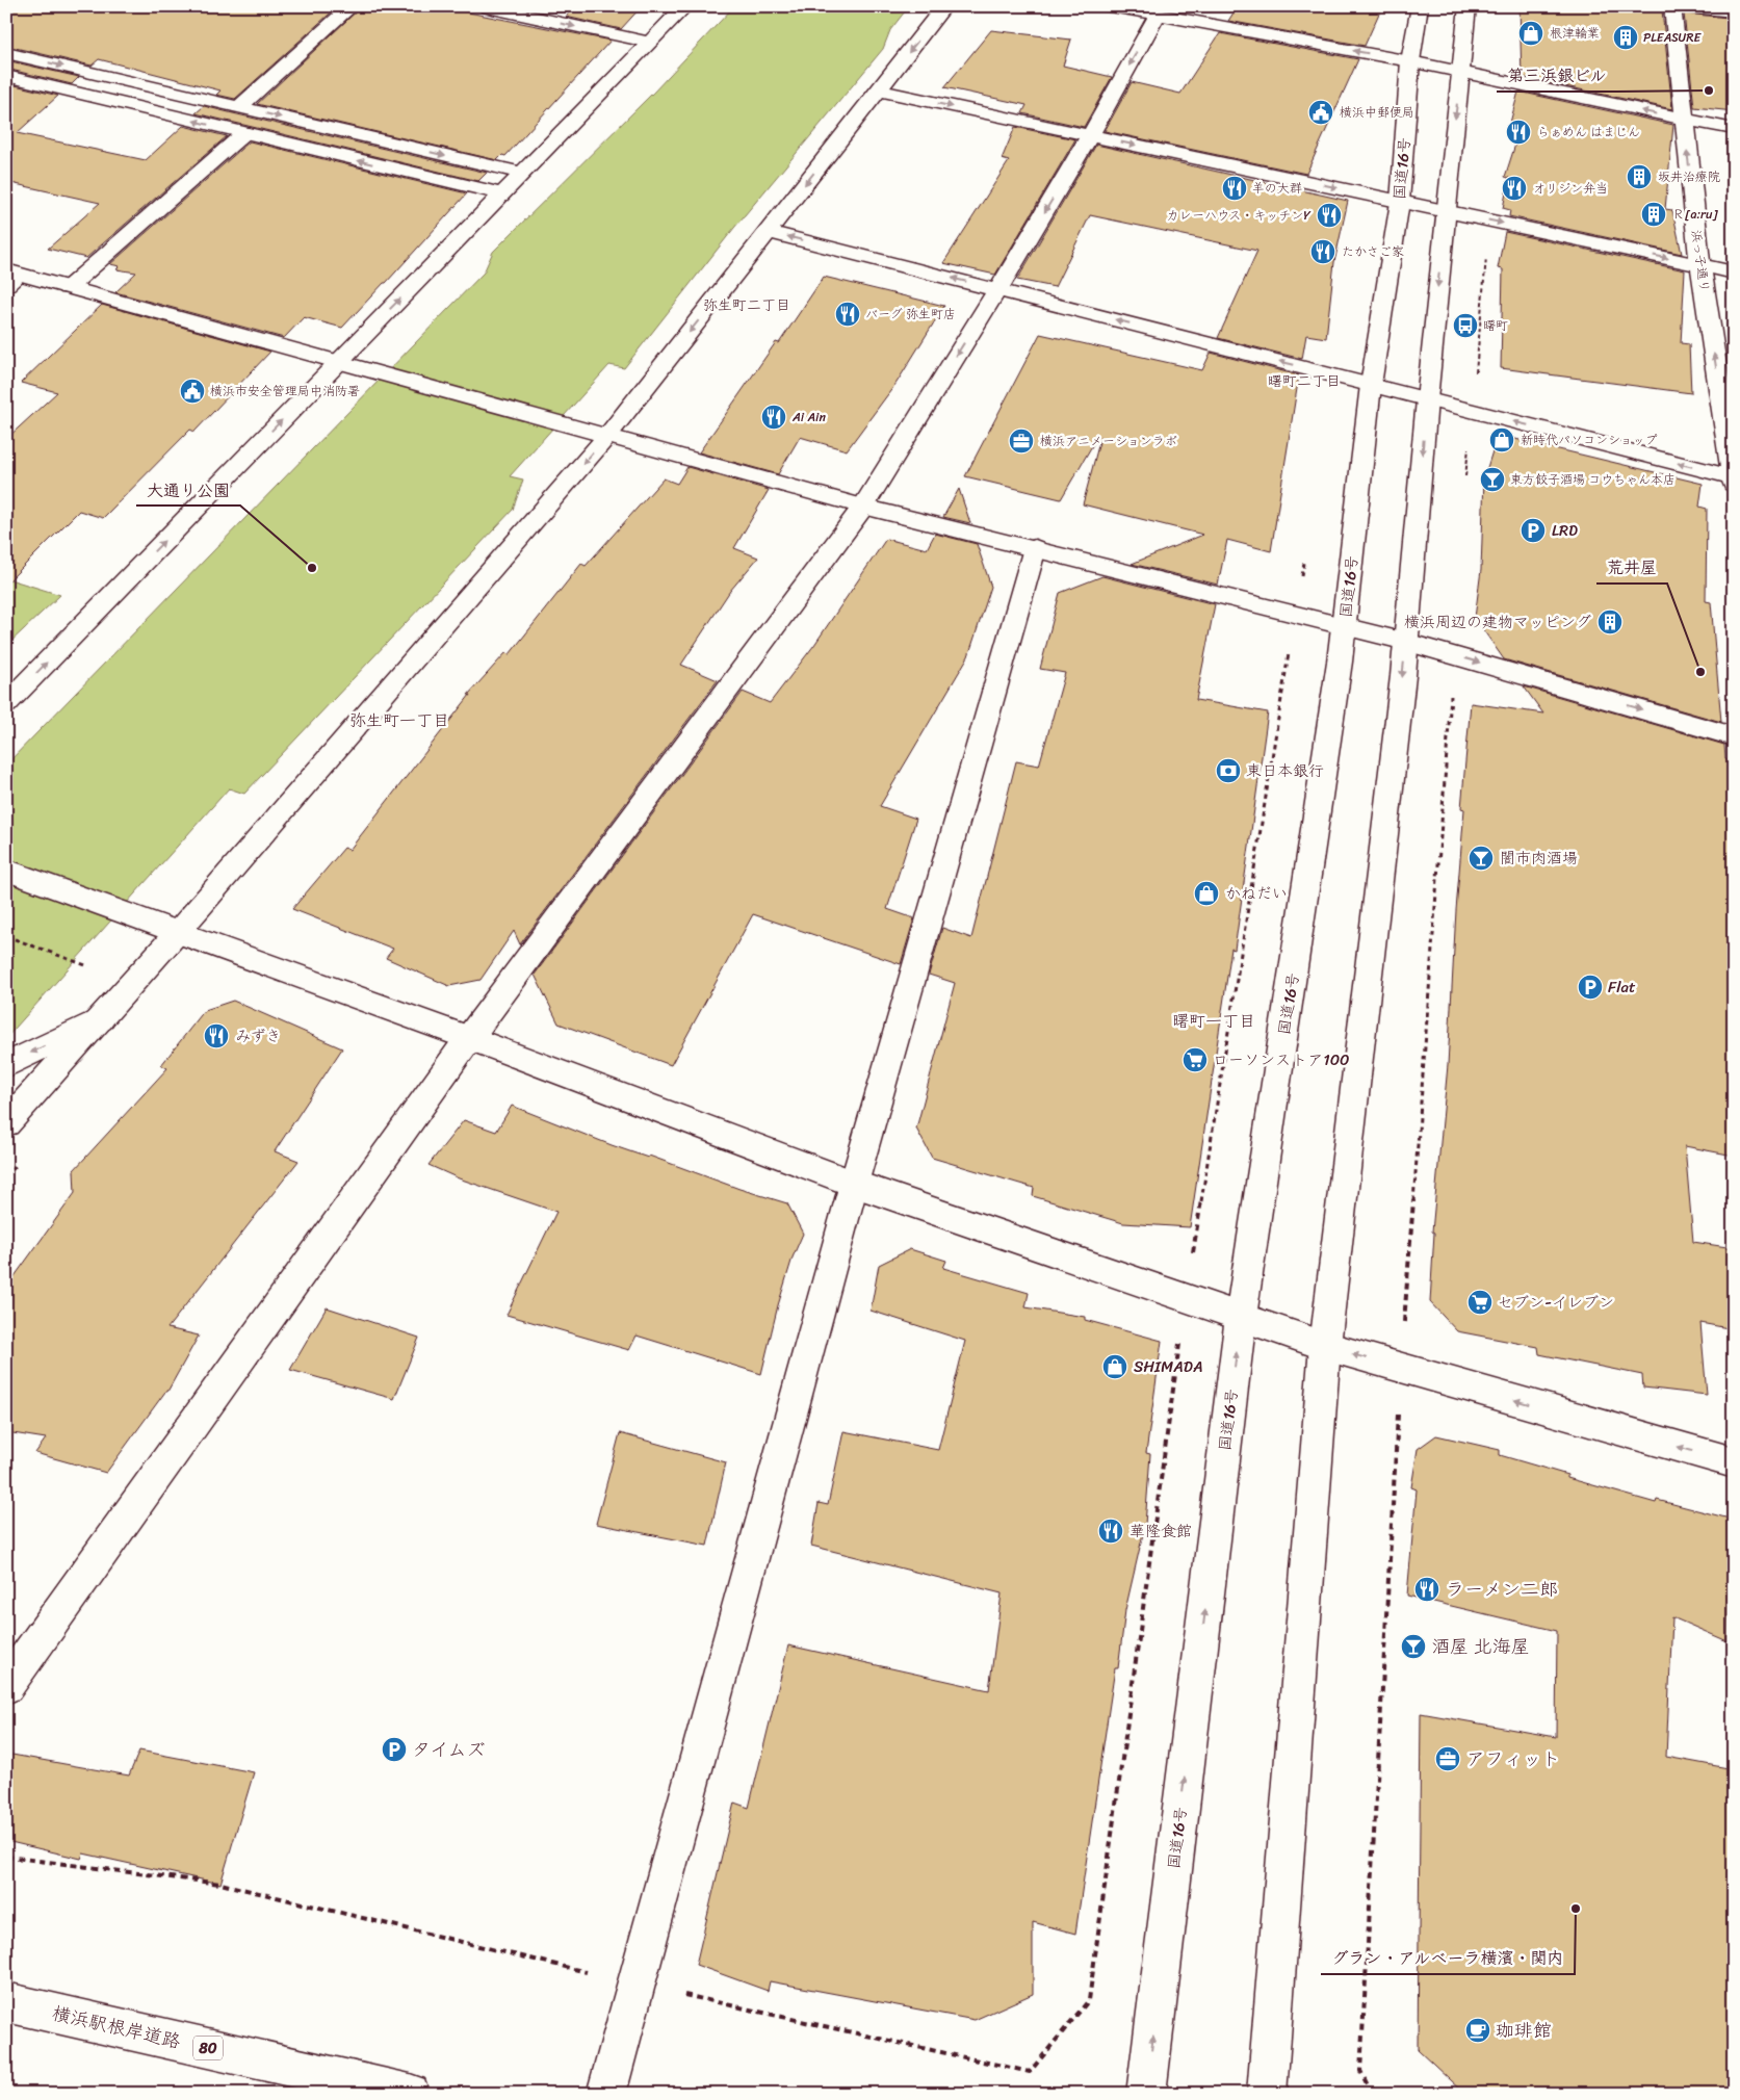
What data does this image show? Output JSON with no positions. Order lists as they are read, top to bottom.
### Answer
{
  "streets": {
    "main road": [
      "国道16号",
      "浜っ子通り",
      "横浜駅根岸道路",
      "80"
    ]
  },
  "districts": [
    "弥生町二丁目",
    "曙町二丁目",
    "弥生町一丁目",
    "曙町一丁目"
  ],
  "places": {
    "shop": [
      "根津輪業",
      "新時代パソコンショップ",
      "かねだい",
      "SHIMADA"
    ],
    "building": [
      "PLEASURE",
      "坂井治療院",
      "Ｒ[a:ru]",
      "横浜周辺の建物マッピング"
    ],
    "other": [
      "第三浜銀ビル",
      "大通り公園",
      "荒井屋",
      "グラン・アルベーラ横濱・関内"
    ],
    "public building": ["横浜中郵便局", "横浜市安全管理局中消防署"],
    "restaurant": [
      "らぁめん はまじん",
      "羊の大群",
      "オリジン弁当",
      "カレーハウス・キッチンY",
      "たかさご家",
      "バーグ 弥生町店",
      "Ai Ain",
      "みずき",
      "華隆食館",
      "ラーメン二郎"
    ],
    "bus stop": ["曙町"],
    "office": ["横浜アニメーションラボ", "アフィット"],
    "bar": ["東方餃子酒場 コウちゃん本店", "闇市肉酒場", "酒屋 北海屋"],
    "parking": ["LRD", "Flat", "タイムズ"],
    "bank": ["東日本銀行"],
    "supermarket": ["ローソンストア100", "セブン-イレブン"],
    "cafe": ["珈琲館"]
  }
}
